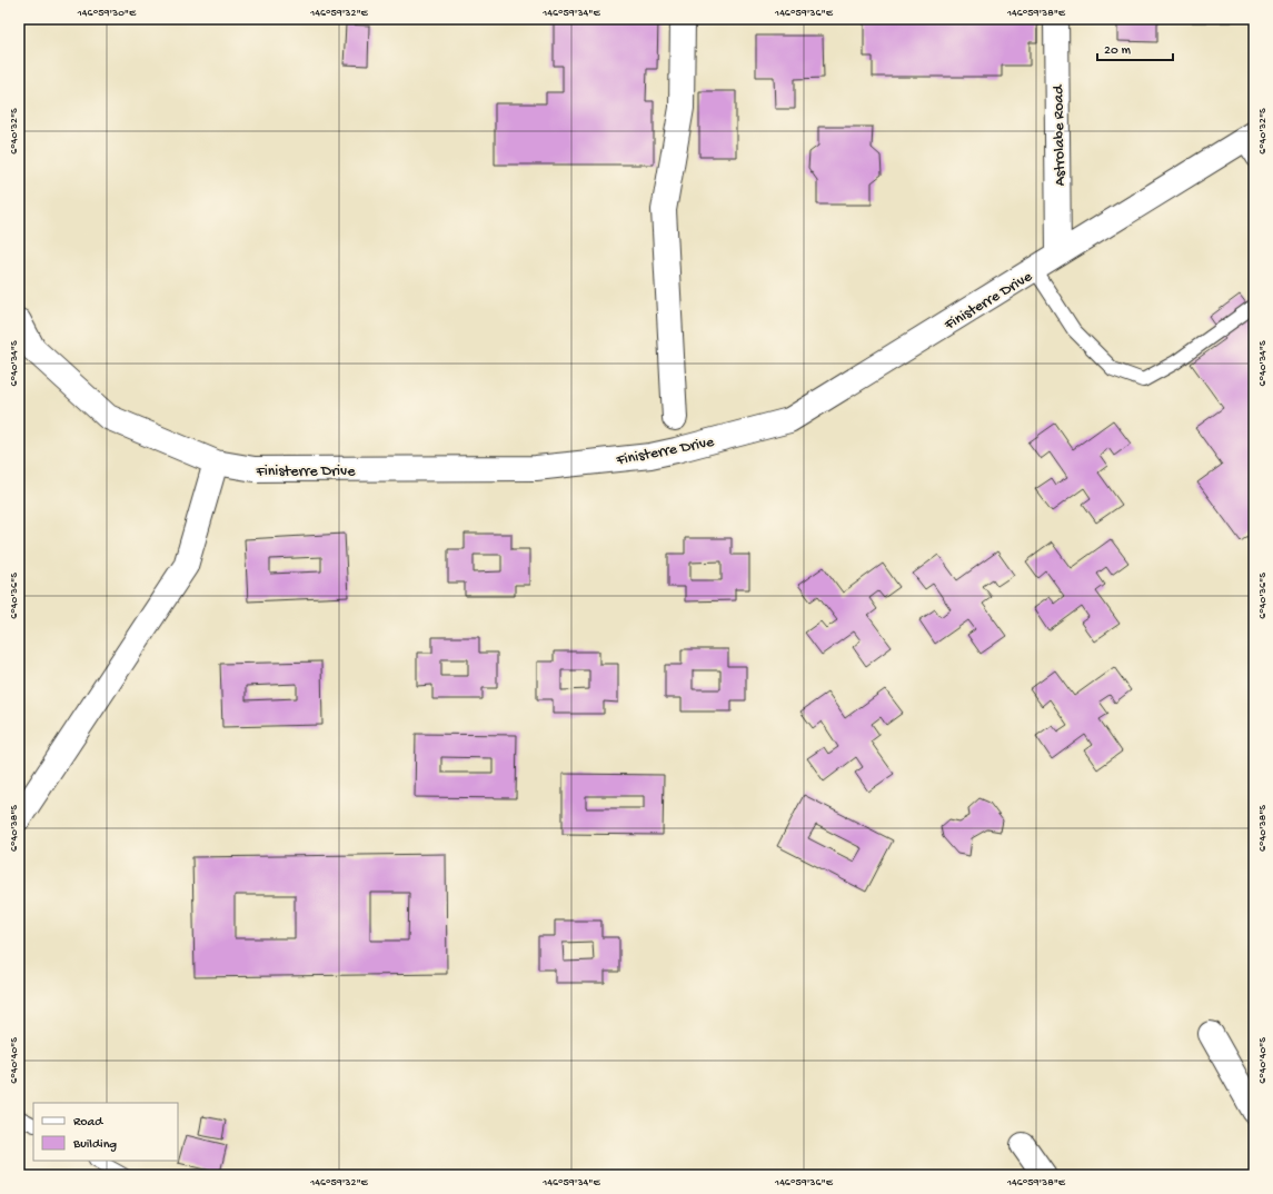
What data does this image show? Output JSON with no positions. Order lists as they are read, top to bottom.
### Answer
{
  "streets": {
    "street": ["Astrolabe Road", "Finisterre Drive"]
  },
  "crossings": [
    ["Astrolabe Road", "Finisterre Drive"]
  ],
  "legend": ["Road", "Building"],
  "scale_bar": "20 m",
  "coordinates": [
    "146°59'30\"E",
    "146°59'32\"E",
    "146°59'34\"E",
    "146°59'36\"E",
    "146°59'38\"E",
    "6°40'32\"S",
    "6°40'34\"S",
    "6°40'36\"S",
    "6°40'38\"S",
    "6°40'40\"S"
  ]
}
